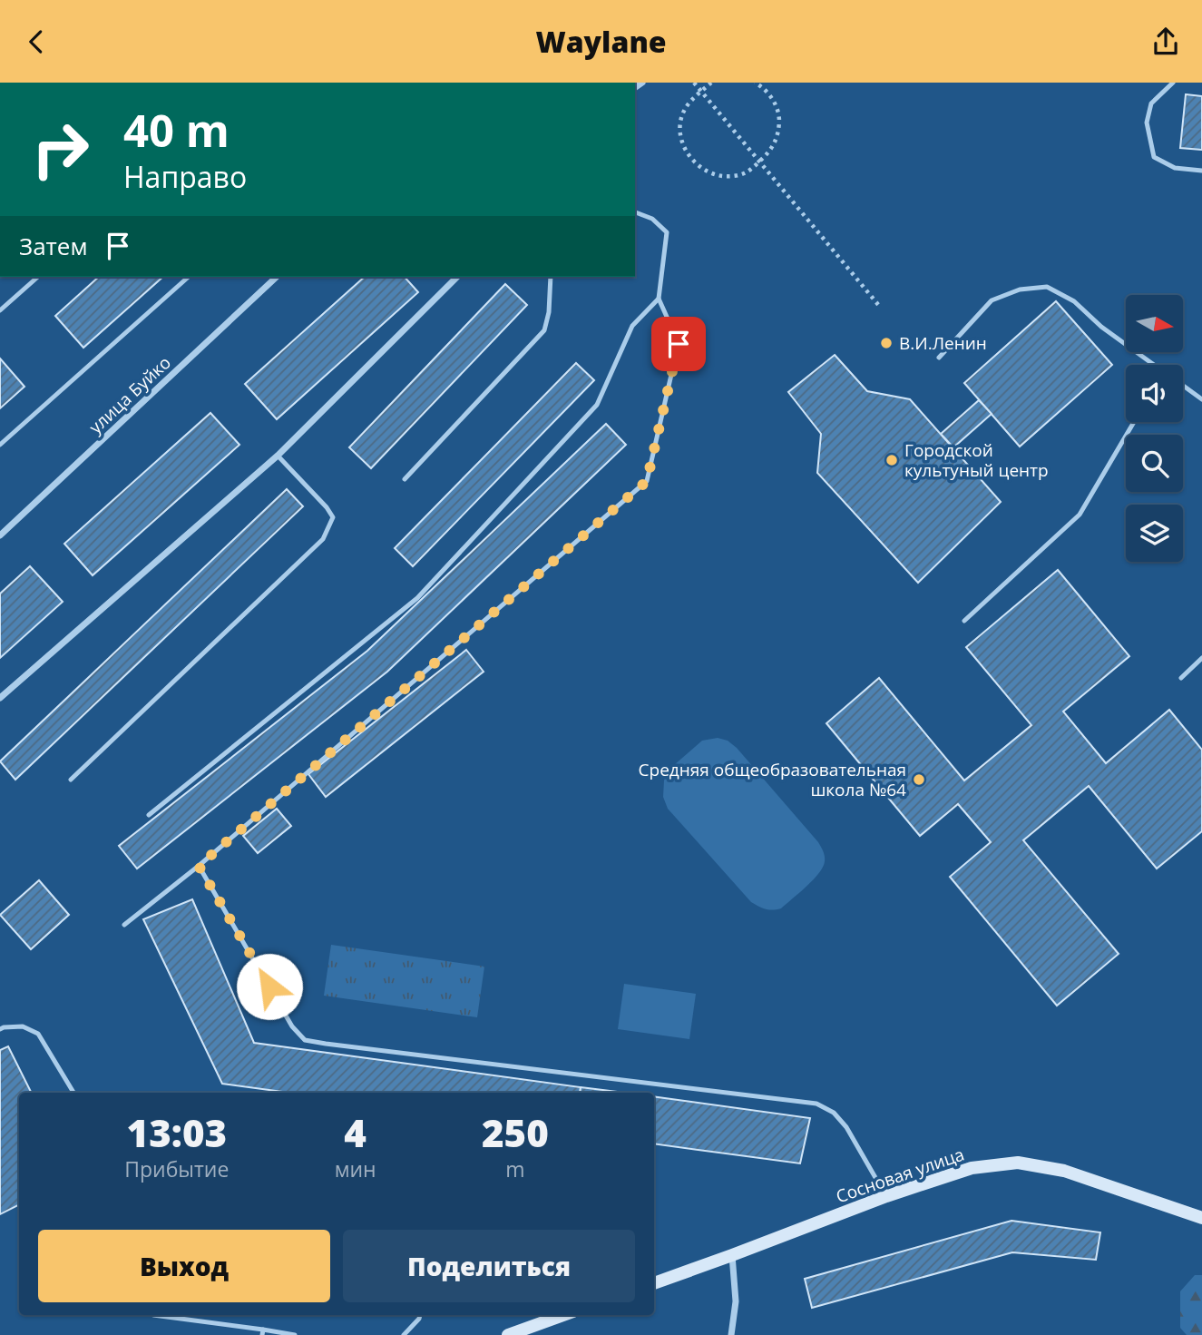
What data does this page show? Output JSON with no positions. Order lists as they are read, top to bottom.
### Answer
{
  "streets": {
    "street": ["улица Буйко", "Сосновая улица"]
  },
  "places": ["В.И.Ленин", "Городской культуный центр", "Средняя общеобразовательная школа №64"],
  "north": "right",
  "page": {
    "header": "Waylane",
    "turn": ["40 m", "Направо"],
    "then": "Затем",
    "eta": [
      "13:03",
      "Прибытие",
      "4",
      "мин",
      "250",
      "m"
    ],
    "buttons": ["Выход", "Поделиться"]
  }
}
